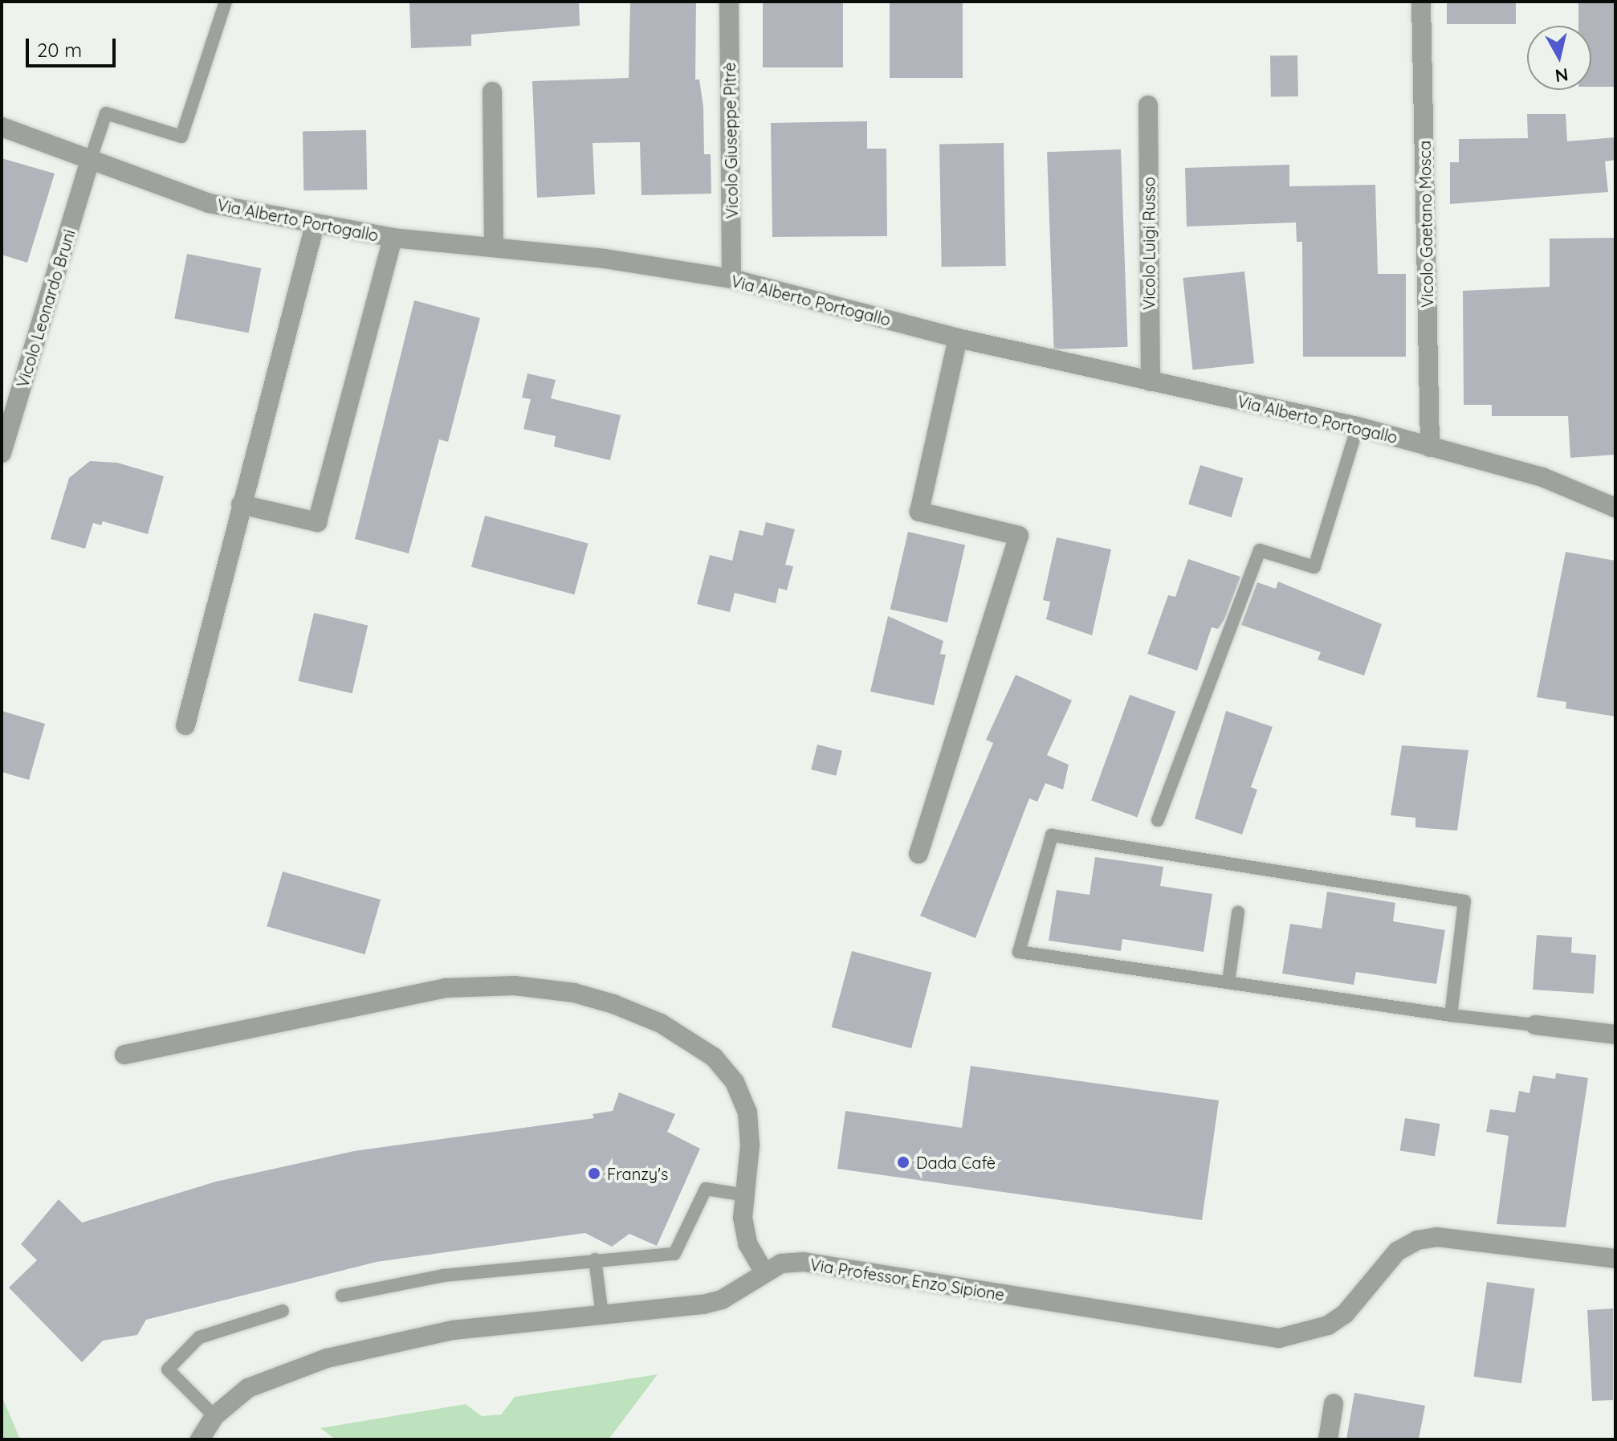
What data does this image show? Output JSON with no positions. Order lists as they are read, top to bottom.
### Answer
{
  "streets": {
    "street": [
      "Vicolo Giuseppe Pitrè",
      "Via Alberto Portogallo",
      "Vicolo Gaetano Mosca",
      "Vicolo Luigi Russo",
      "Vicolo Leonardo Bruni",
      "Via Professor Enzo Sipione"
    ]
  },
  "crossings": [
    ["Vicolo Giuseppe Pitrè", "Via Alberto Portogallo"],
    ["Via Alberto Portogallo", "Vicolo Gaetano Mosca"],
    ["Via Alberto Portogallo", "Vicolo Luigi Russo"],
    ["Via Alberto Portogallo", "Vicolo Leonardo Bruni"]
  ],
  "places": ["Dada Cafè", "Franzy's"],
  "scale_bar": "20 m",
  "north": "bottom"
}
